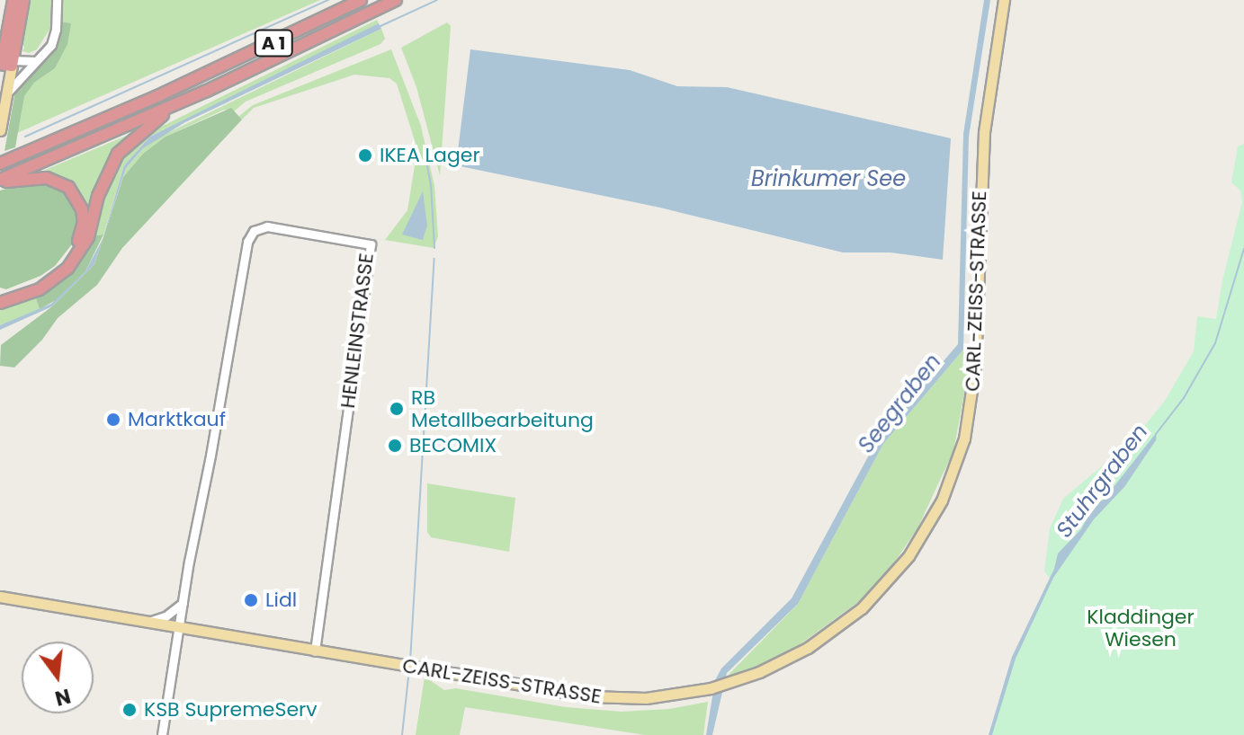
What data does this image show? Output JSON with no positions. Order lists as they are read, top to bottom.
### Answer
{
  "streets": {
    "highway": ["A 1"],
    "main road": ["CARL-ZEISS-STRASSE"],
    "street": ["HENLEINSTRASSE"]
  },
  "crossings": [
    ["CARL-ZEISS-STRASSE", "HENLEINSTRASSE"]
  ],
  "water": ["Brinkumer See", "Seegraben", "Stuhrgraben"],
  "parks": ["Kladdinger Wiesen"],
  "places": [
    "IKEA Lager",
    "RB Metallbearbeitung",
    "Marktkauf",
    "BECOMIX",
    "Lidl",
    "KSB SupremeServ"
  ],
  "north": "bottom"
}
